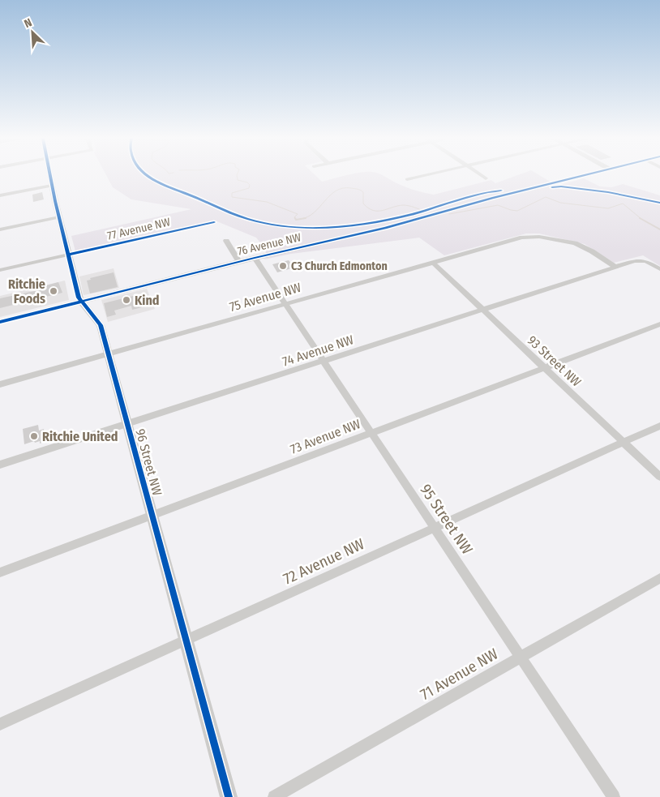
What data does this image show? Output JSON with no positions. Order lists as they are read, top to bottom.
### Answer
{
  "streets": {
    "street": [
      "77 Avenue NW",
      "76 Avenue NW",
      "75 Avenue NW",
      "74 Avenue NW",
      "93 Street NW",
      "73 Avenue NW",
      "96 Street NW",
      "95 Street NW",
      "72 Avenue NW",
      "71 Avenue NW"
    ]
  },
  "crossings": [
    ["77 Avenue NW", "96 Street NW"],
    ["76 Avenue NW", "96 Street NW"],
    ["76 Avenue NW", "95 Street NW"],
    ["75 Avenue NW", "74 Avenue NW"],
    ["75 Avenue NW", "93 Street NW"],
    ["75 Avenue NW", "96 Street NW"],
    ["75 Avenue NW", "95 Street NW"],
    ["74 Avenue NW", "93 Street NW"],
    ["74 Avenue NW", "96 Street NW"],
    ["74 Avenue NW", "95 Street NW"],
    ["93 Street NW", "73 Avenue NW"],
    ["93 Street NW", "72 Avenue NW"],
    ["73 Avenue NW", "96 Street NW"],
    ["73 Avenue NW", "95 Street NW"],
    ["96 Street NW", "72 Avenue NW"],
    ["95 Street NW", "72 Avenue NW"],
    ["95 Street NW", "71 Avenue NW"]
  ],
  "places": [
    "C3 Church Edmonton",
    "Ritchie Foods",
    "Kind",
    "Ritchie United"
  ],
  "north": "top left"
}
